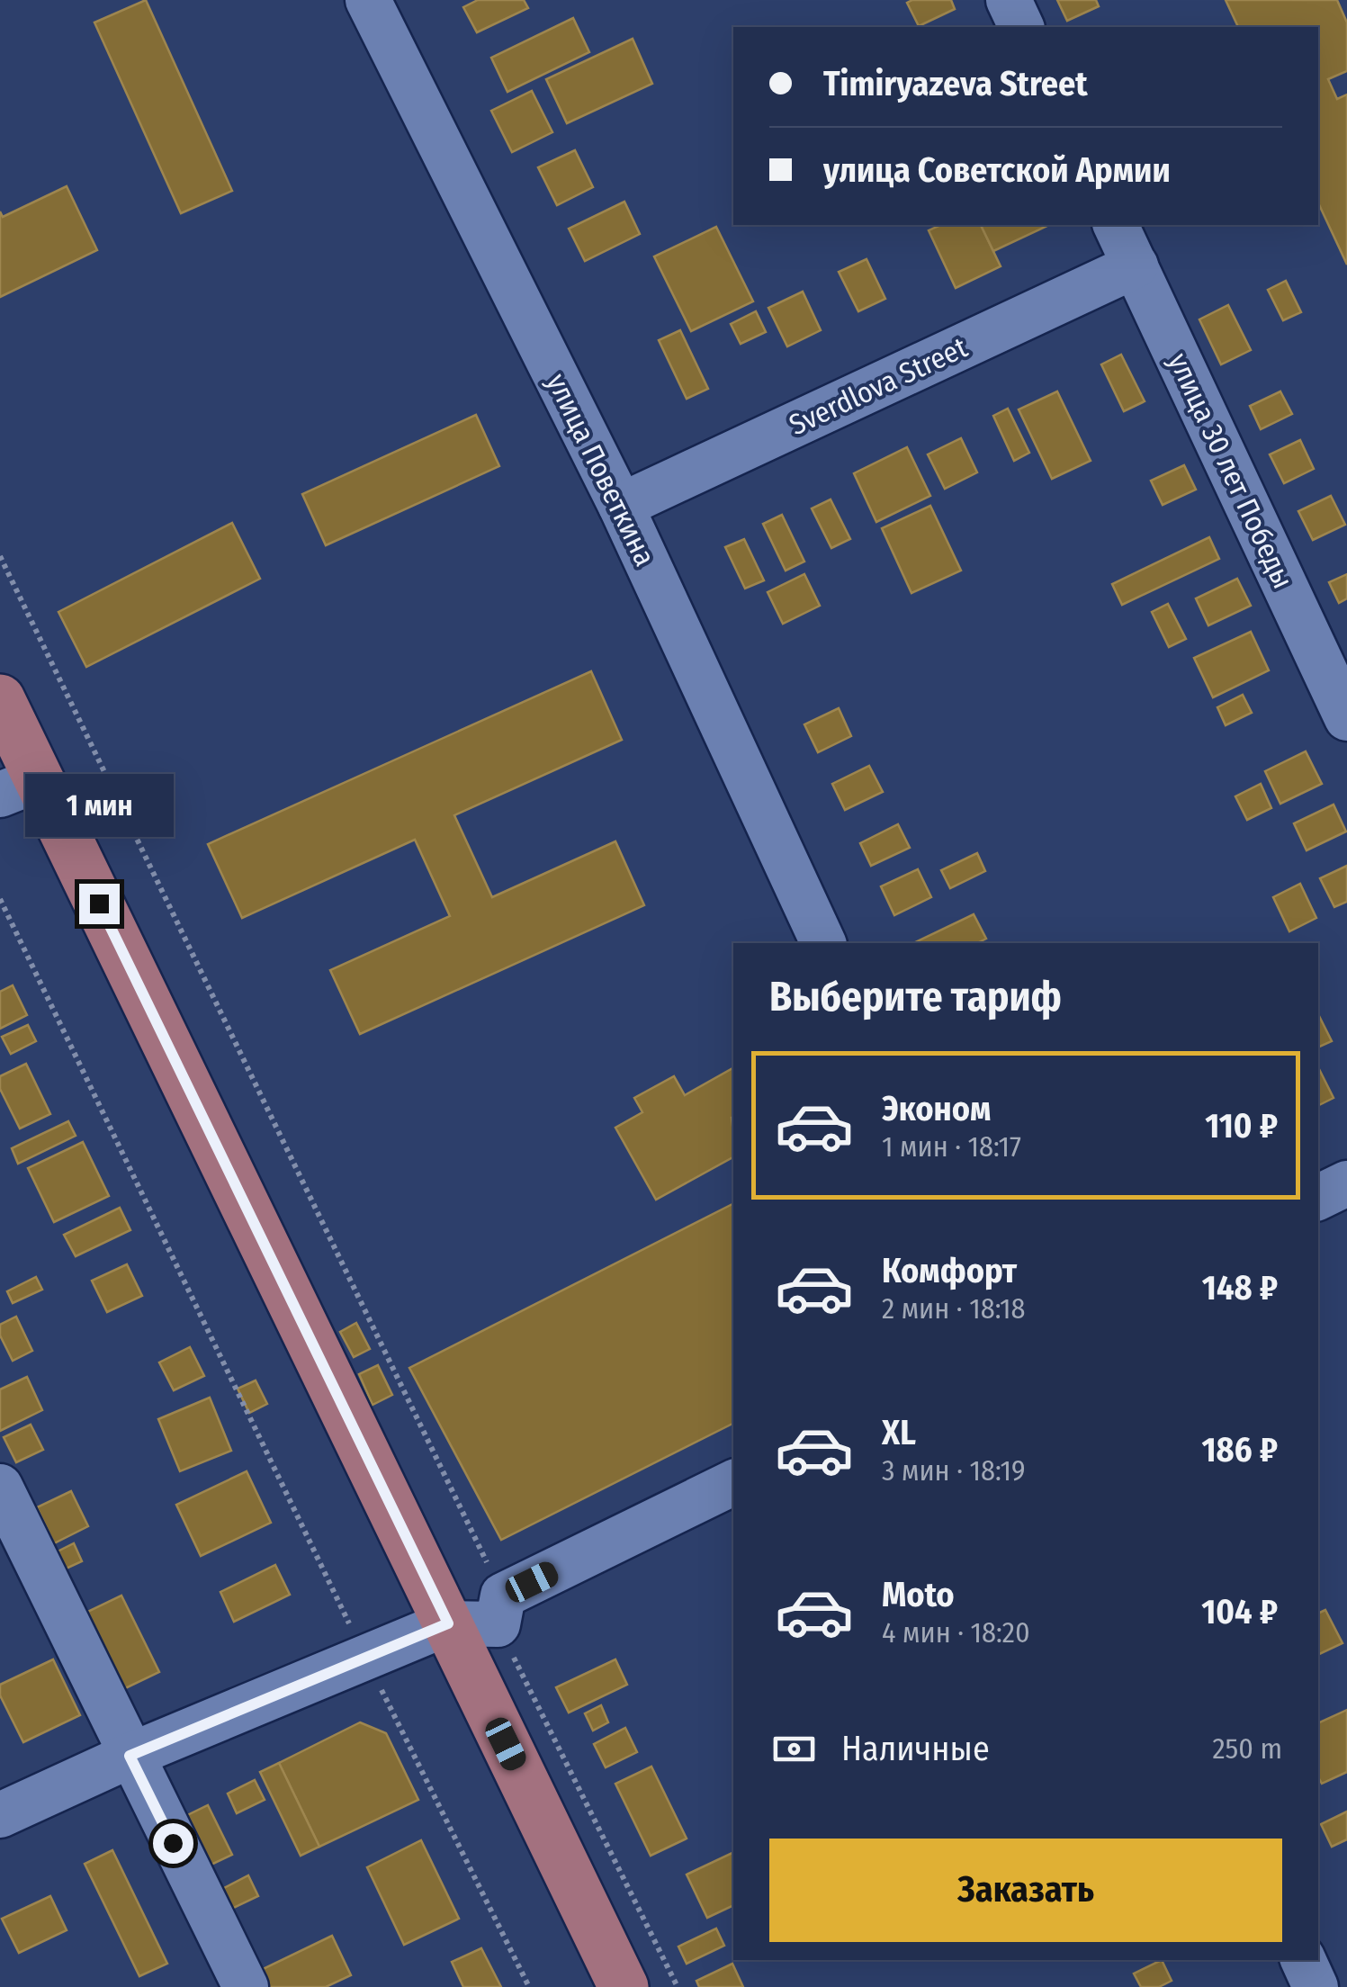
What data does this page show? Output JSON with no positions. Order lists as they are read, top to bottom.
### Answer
{
  "streets": {
    "street": ["Sverdlova Street", "улица Поветкина", "улица 30 лет Победы"]
  },
  "crossings": [
    ["Sverdlova Street", "улица Поветкина"],
    ["Sverdlova Street", "улица 30 лет Победы"]
  ],
  "page": {
    "banner": ["Timiryazeva Street", "улица Советской Армии"],
    "bubble": "1 мин",
    "heading": "Выберите тариф",
    "list": [
      {
        "name": "Эконом",
        "note": "1 мин · 18:17",
        "value": "110 ₽"
      },
      {
        "name": "Комфорт",
        "note": "2 мин · 18:18",
        "value": "148 ₽"
      },
      {
        "name": "XL",
        "note": "3 мин · 18:19",
        "value": "186 ₽"
      },
      {
        "name": "Moto",
        "note": "4 мин · 18:20",
        "value": "104 ₽"
      }
    ],
    "pay": ["Наличные", "250 m"],
    "buttons": "Заказать"
  }
}
